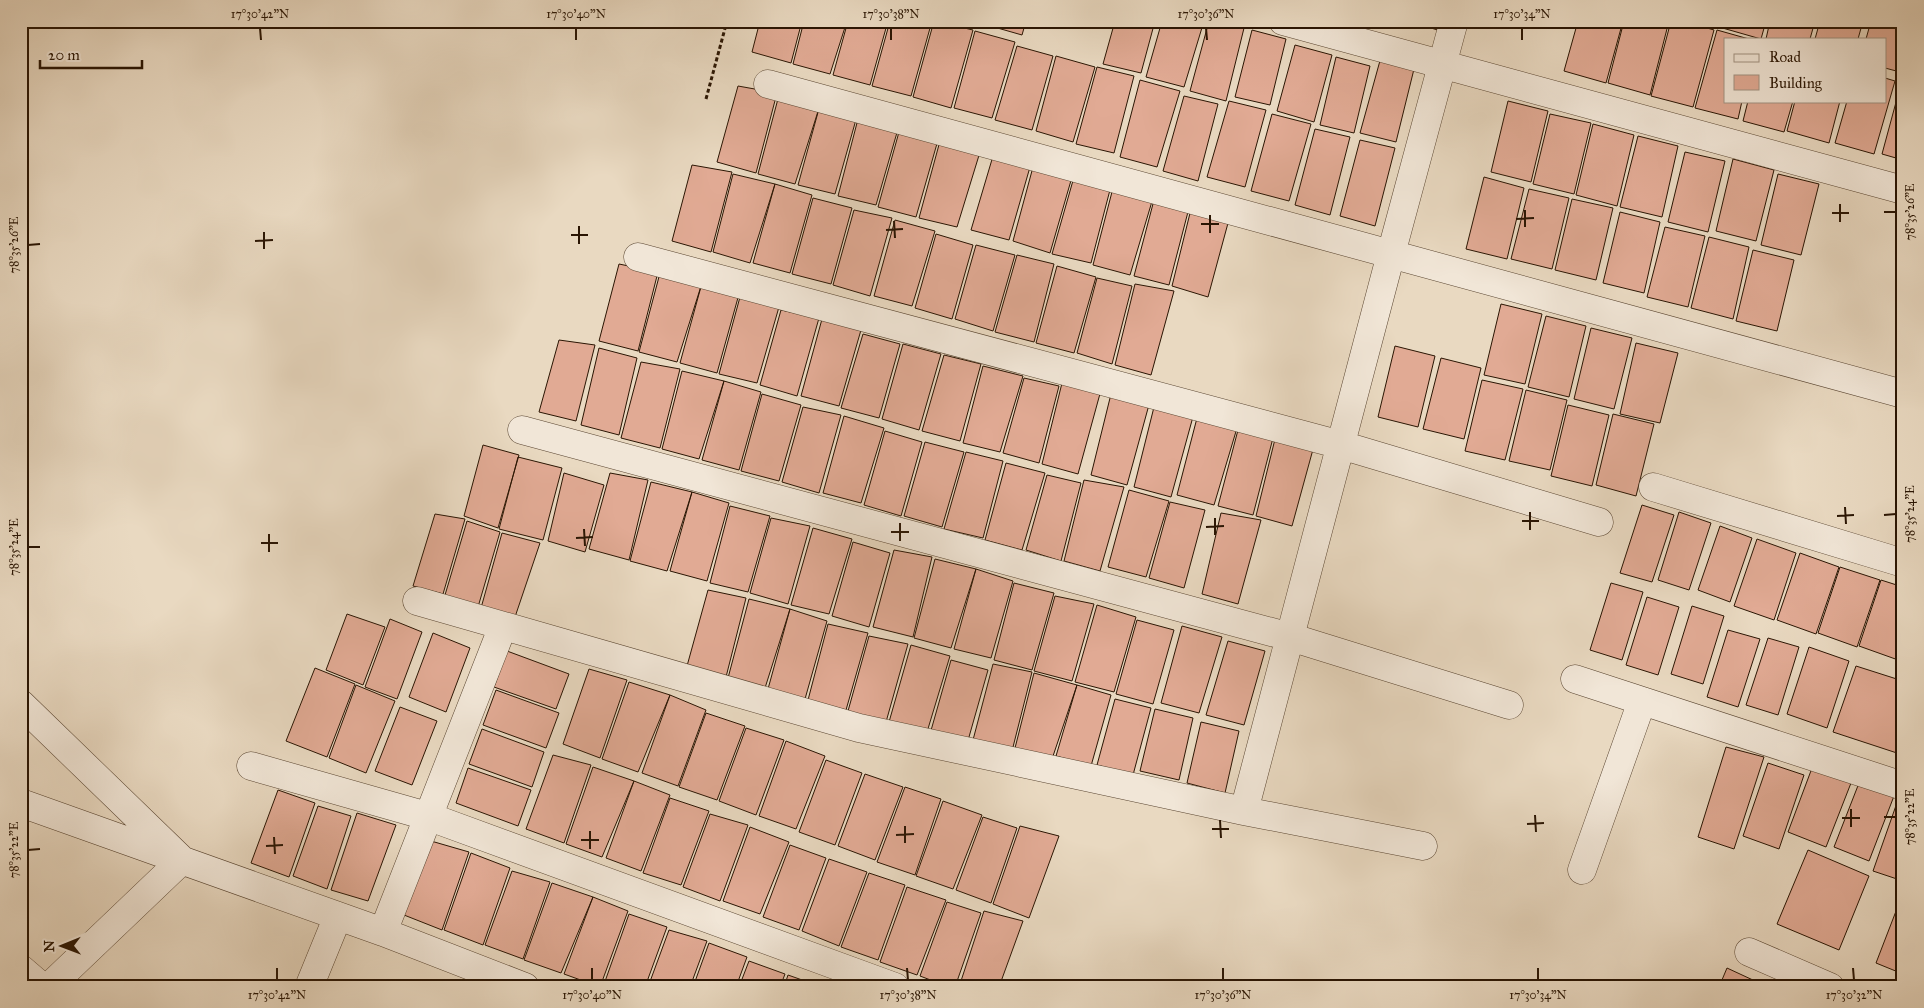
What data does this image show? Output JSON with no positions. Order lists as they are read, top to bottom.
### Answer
{
  "legend": ["Road", "Building"],
  "scale_bar": "20 m",
  "north": "left",
  "coordinates": [
    "17°30'42\"N",
    "17°30'40\"N",
    "17°30'38\"N",
    "17°30'36\"N",
    "17°30'34\"N",
    "78°35'26\"E",
    "78°35'24\"E",
    "78°35'22\"E",
    "17°30'32\"N"
  ]
}
